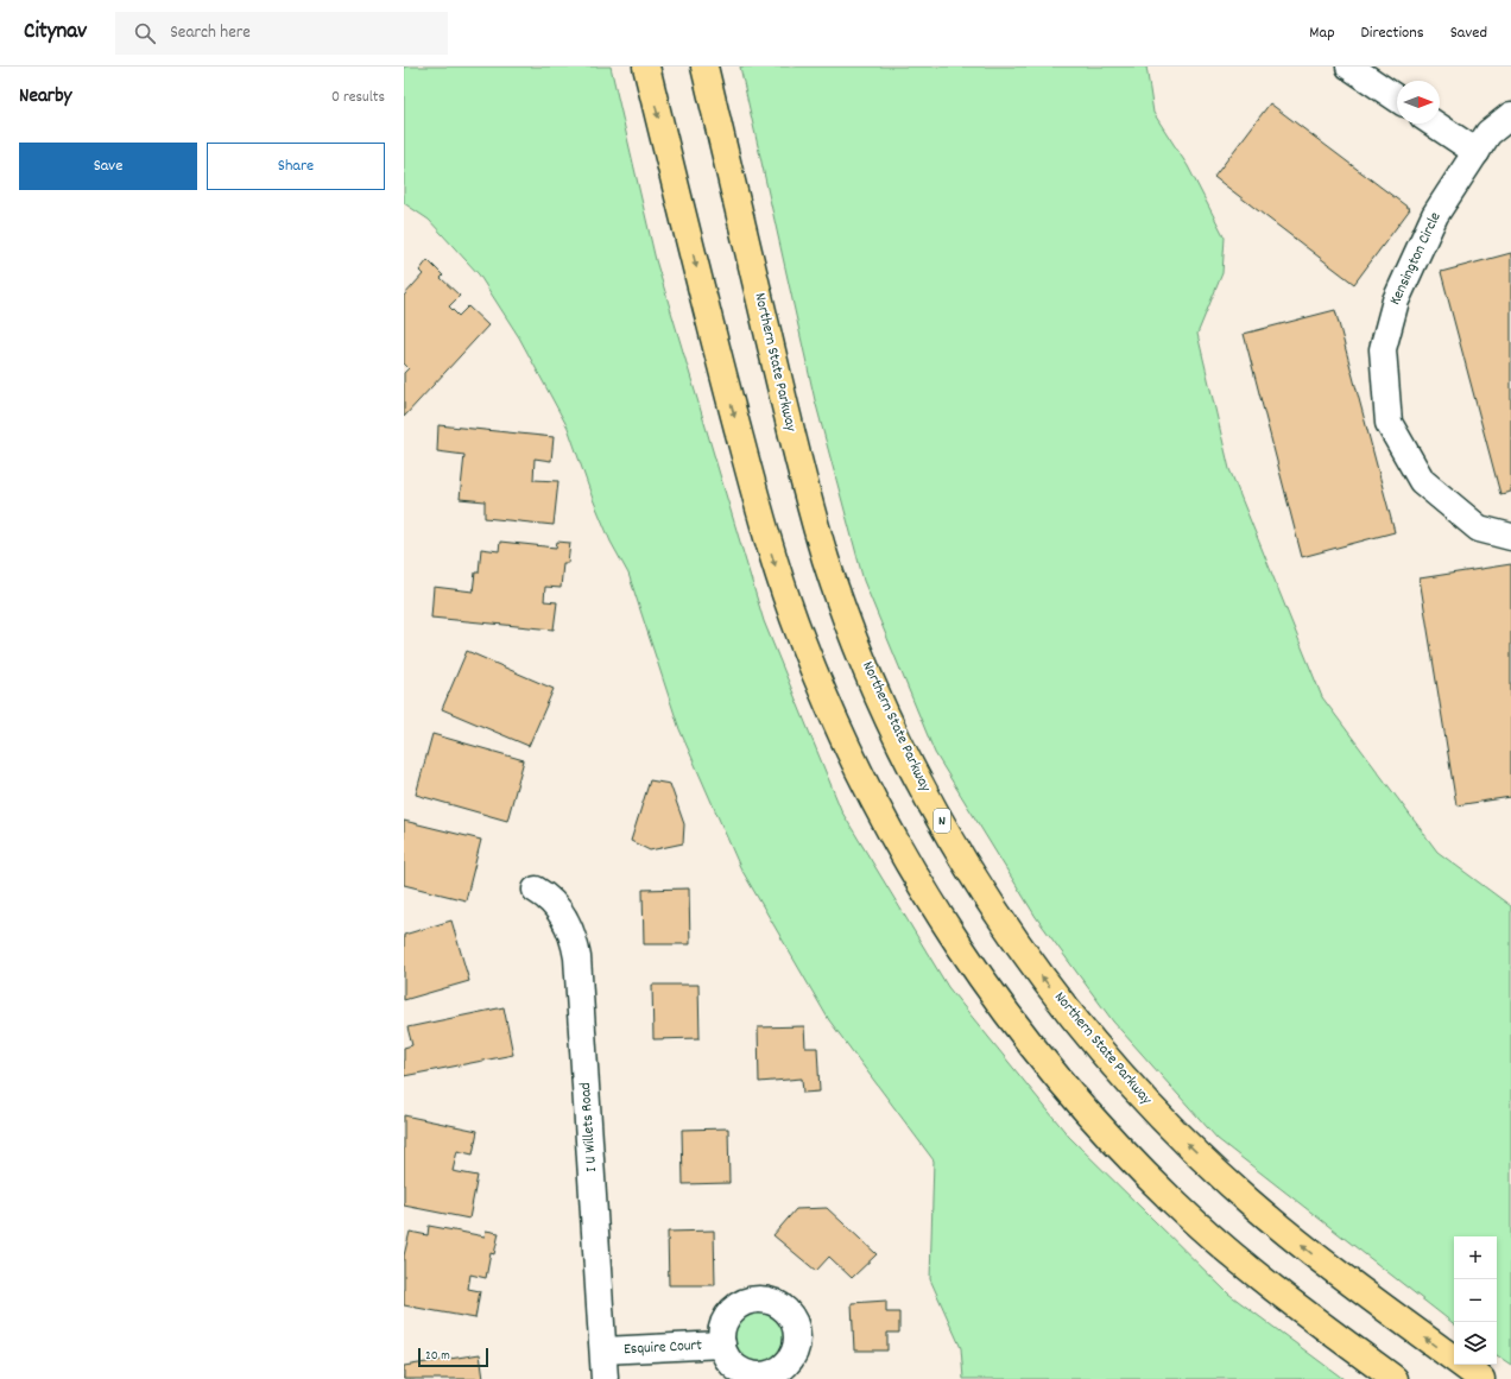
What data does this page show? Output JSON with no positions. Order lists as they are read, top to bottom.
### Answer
{
  "streets": {
    "highway": ["Northern State Parkway", "N"],
    "street": ["Kensington Circle", "I U Willets Road", "Esquire Court"]
  },
  "crossings": [
    ["I U Willets Road", "Esquire Court"]
  ],
  "scale_bar": "20 m",
  "north": "right",
  "page": {
    "header": "Citynav",
    "search": "Search here",
    "nav": ["Map", "Directions", "Saved"],
    "heading": ["Nearby", "0 results"],
    "buttons": ["Save", "Share"],
    "map_buttons": ["+", "−"],
    "scale": "20 m"
  }
}
